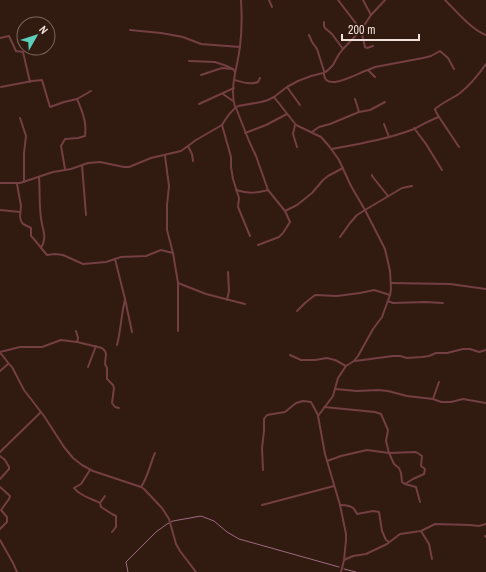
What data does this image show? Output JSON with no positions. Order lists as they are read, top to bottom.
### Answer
{
  "scale_bar": "200 m",
  "north": "top right"
}
